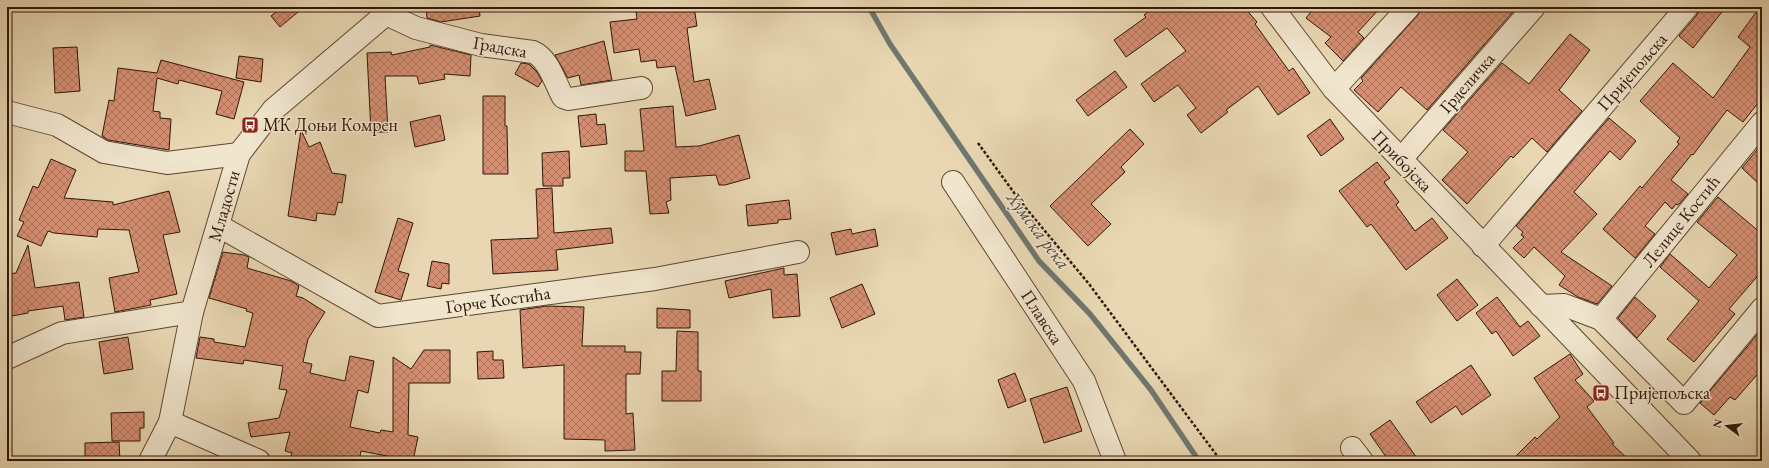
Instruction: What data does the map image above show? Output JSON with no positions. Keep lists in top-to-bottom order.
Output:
{
  "streets": {
    "street": [
      "Градска",
      "Пријепољска",
      "Грделичка",
      "Прибојска",
      "Младости",
      "Лелице Костић",
      "Горче Костића",
      "Плавска"
    ]
  },
  "crossings": [
    ["Градска", "Младости"],
    ["Пријепољска", "Прибојска"],
    ["Грделичка", "Прибојска"],
    ["Младости", "Горче Костића"]
  ],
  "water": ["Хумска река"],
  "places": {
    "bus stop": ["МК Доњи Комрен", "Пријепољска"]
  },
  "north": "left"
}
